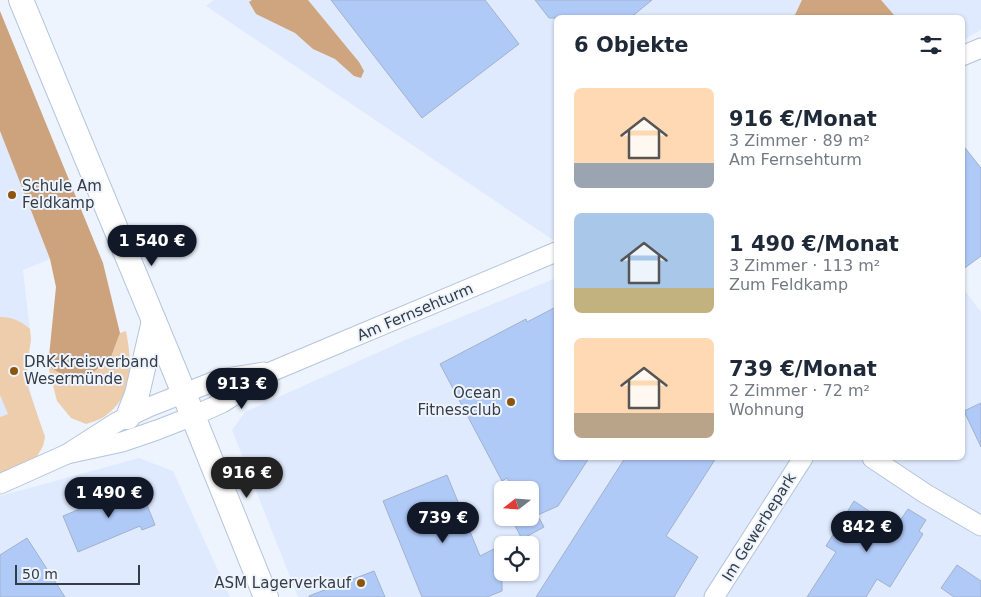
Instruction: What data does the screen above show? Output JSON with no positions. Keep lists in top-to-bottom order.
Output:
{
  "streets": {
    "street": ["Am Fernsehturm", "Im Gewerbepark"]
  },
  "places": [
    "Schule Am Feldkamp",
    "DRK-Kreisverband Wesermünde",
    "Ocean Fitnessclub",
    "ASM Lagerverkauf"
  ],
  "scale_bar": "50 m",
  "north": "left",
  "page": {
    "heading": "6 Objekte",
    "list": [
      {
        "name": "916 €/Monat",
        "note": "3 Zimmer · 89 m² · Am Fernsehturm"
      },
      {
        "name": "1 490 €/Monat",
        "note": "3 Zimmer · 113 m² · Zum Feldkamp"
      },
      {
        "name": "739 €/Monat",
        "note": "2 Zimmer · 72 m² · Wohnung"
      }
    ],
    "price": [
      "1 540 €",
      "913 €",
      "916 €",
      "1 490 €",
      "739 €",
      "842 €"
    ],
    "scale": "50 m"
  }
}
